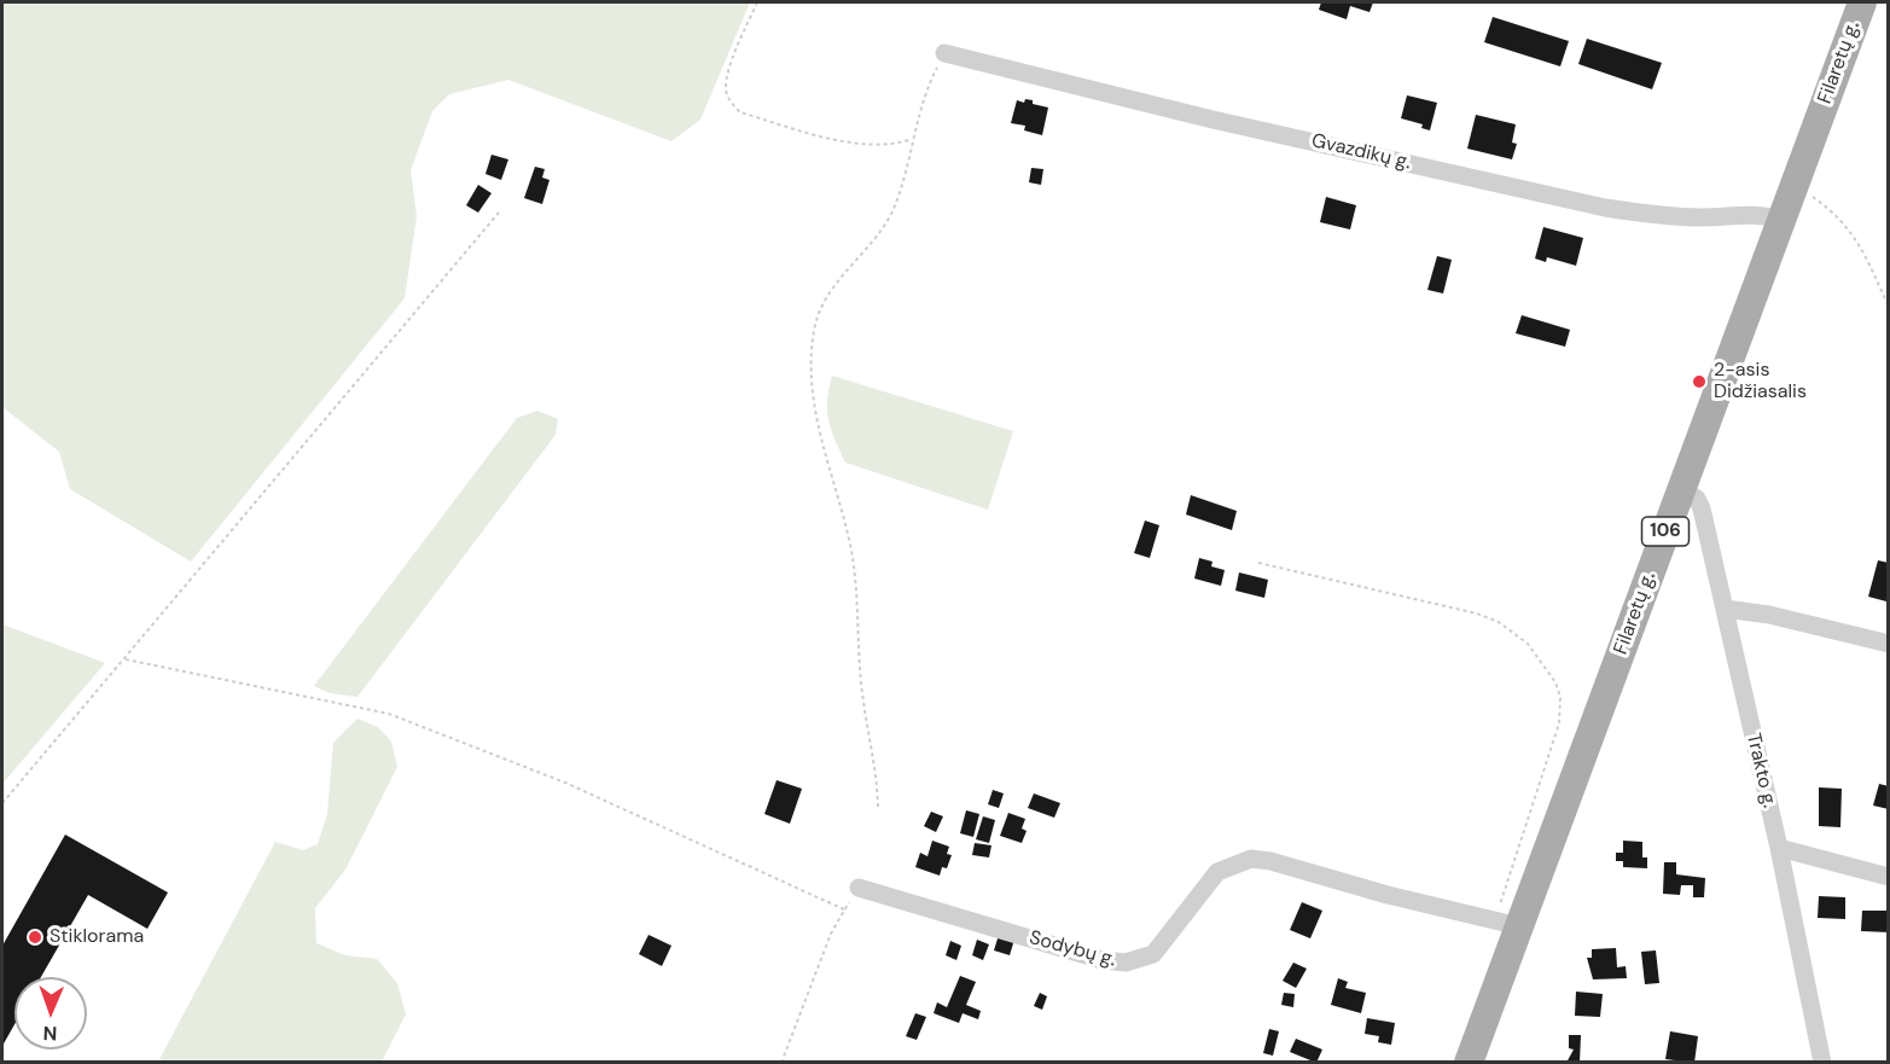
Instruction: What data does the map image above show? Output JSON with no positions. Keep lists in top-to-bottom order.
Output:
{
  "streets": {
    "main road": ["Filaretų g.", "106"],
    "street": ["Gvazdikų g.", "Trakto g.", "Sodybų g."]
  },
  "crossings": [
    ["Filaretų g.", "Gvazdikų g."],
    ["Filaretų g.", "Trakto g."],
    ["Filaretų g.", "Sodybų g."]
  ],
  "places": ["2-asis Didžiasalis", "Stiklorama"],
  "north": "bottom"
}
